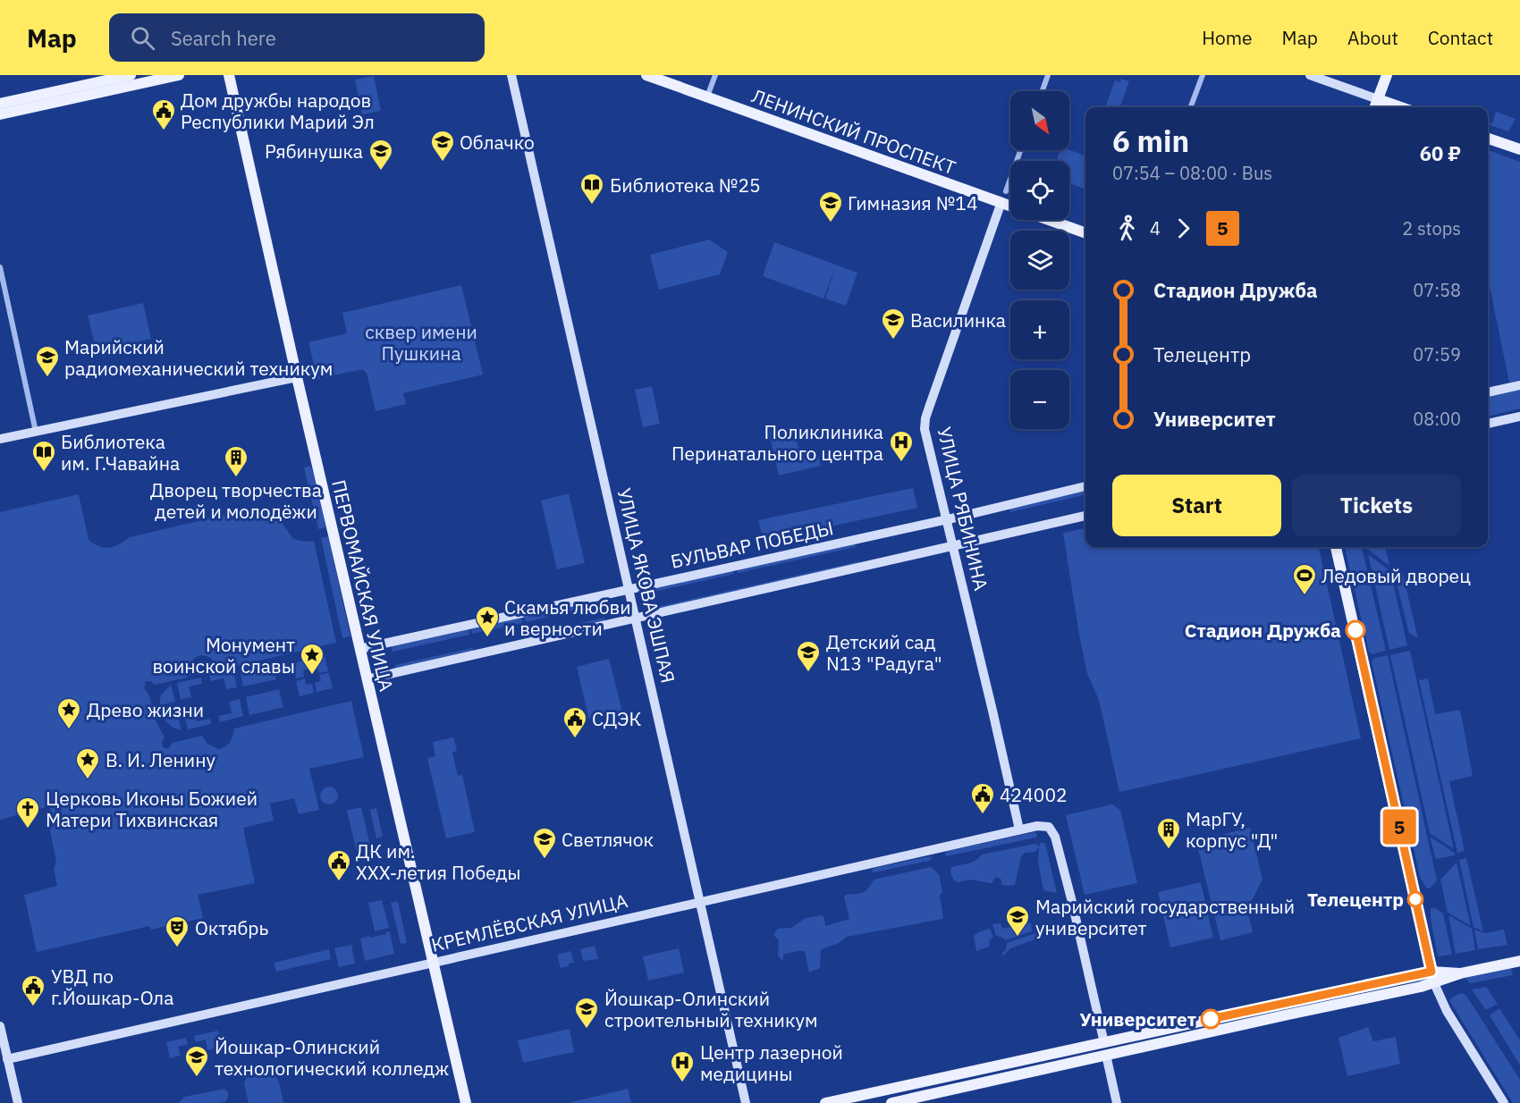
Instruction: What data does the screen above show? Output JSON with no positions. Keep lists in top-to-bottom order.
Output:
{
  "streets": {
    "main road": ["ЛЕНИНСКИЙ ПРОСПЕКТ", "ПЕРВОМАЙСКАЯ УЛИЦА"],
    "street": [
      "УЛИЦА РЯБИНИНА",
      "БУЛЬВАР ПОБЕДЫ",
      "УЛИЦА ЯКОВА ЭШПАЯ",
      "КРЕМЛЁВСКАЯ УЛИЦА"
    ]
  },
  "crossings": [
    ["ЛЕНИНСКИЙ ПРОСПЕКТ", "УЛИЦА РЯБИНИНА"],
    ["УЛИЦА РЯБИНИНА", "БУЛЬВАР ПОБЕДЫ"],
    ["УЛИЦА РЯБИНИНА", "КРЕМЛЁВСКАЯ УЛИЦА"],
    ["БУЛЬВАР ПОБЕДЫ", "ПЕРВОМАЙСКАЯ УЛИЦА"],
    ["БУЛЬВАР ПОБЕДЫ", "УЛИЦА ЯКОВА ЭШПАЯ"],
    ["ПЕРВОМАЙСКАЯ УЛИЦА", "КРЕМЛЁВСКАЯ УЛИЦА"],
    ["УЛИЦА ЯКОВА ЭШПАЯ", "КРЕМЛЁВСКАЯ УЛИЦА"]
  ],
  "parks": ["сквер имени Пушкина"],
  "places": {
    "public building": [
      "Дом дружбы народов Республики Марий Эл",
      "СДЭК",
      "424002",
      "ДК им. ХХХ-летия Победы",
      "УВД по г.Йошкар-Ола"
    ],
    "school or university": [
      "Облачко",
      "Рябинушка",
      "Гимназия №14",
      "Василинка",
      "Марийский радиомеханический техникум",
      "Детский сад N13 \"Радуга\"",
      "Светлячок",
      "Марийский государственный университет",
      "Йошкар-Олинский строительный техникум",
      "Йошкар-Олинский технологический колледж"
    ],
    "library": ["Библиотека №25", "Библиотека им. Г.Чавайна"],
    "hospital": ["Поликлиника Перинатального центра", "Центр лазерной медицины"],
    "building": ["Дворец творчества детей и молодёжи", "МарГУ, корпус \"Д\""],
    "sports": ["Ледовый дворец"],
    "other": ["Стадион Дружба", "Телецентр", "Университет"],
    "place": [
      "Скамья любви и верности",
      "Монумент воинской славы",
      "Древо жизни",
      "В. И. Ленину"
    ],
    "church": ["Церковь Иконы Божией Матери Тихвинская"],
    "theatre": ["Октябрь"]
  },
  "lines": ["bus line 5"],
  "north": "bottom right",
  "page": {
    "header": "Map",
    "search": "Search here",
    "nav": [
      "Home",
      "Map",
      "About",
      "Contact"
    ],
    "on_map": "5",
    "map_buttons": ["+", "−"],
    "heading": ["6 min", "07:54 – 08:00 · Bus", "60 ₽"],
    "legs": ["4", "5", "2 stops"],
    "list": [
      {
        "name": "Стадион Дружба",
        "value": "07:58"
      },
      {
        "name": "Телецентр",
        "value": "07:59"
      },
      {
        "name": "Университет",
        "value": "08:00"
      }
    ],
    "buttons": ["Start", "Tickets"]
  }
}
